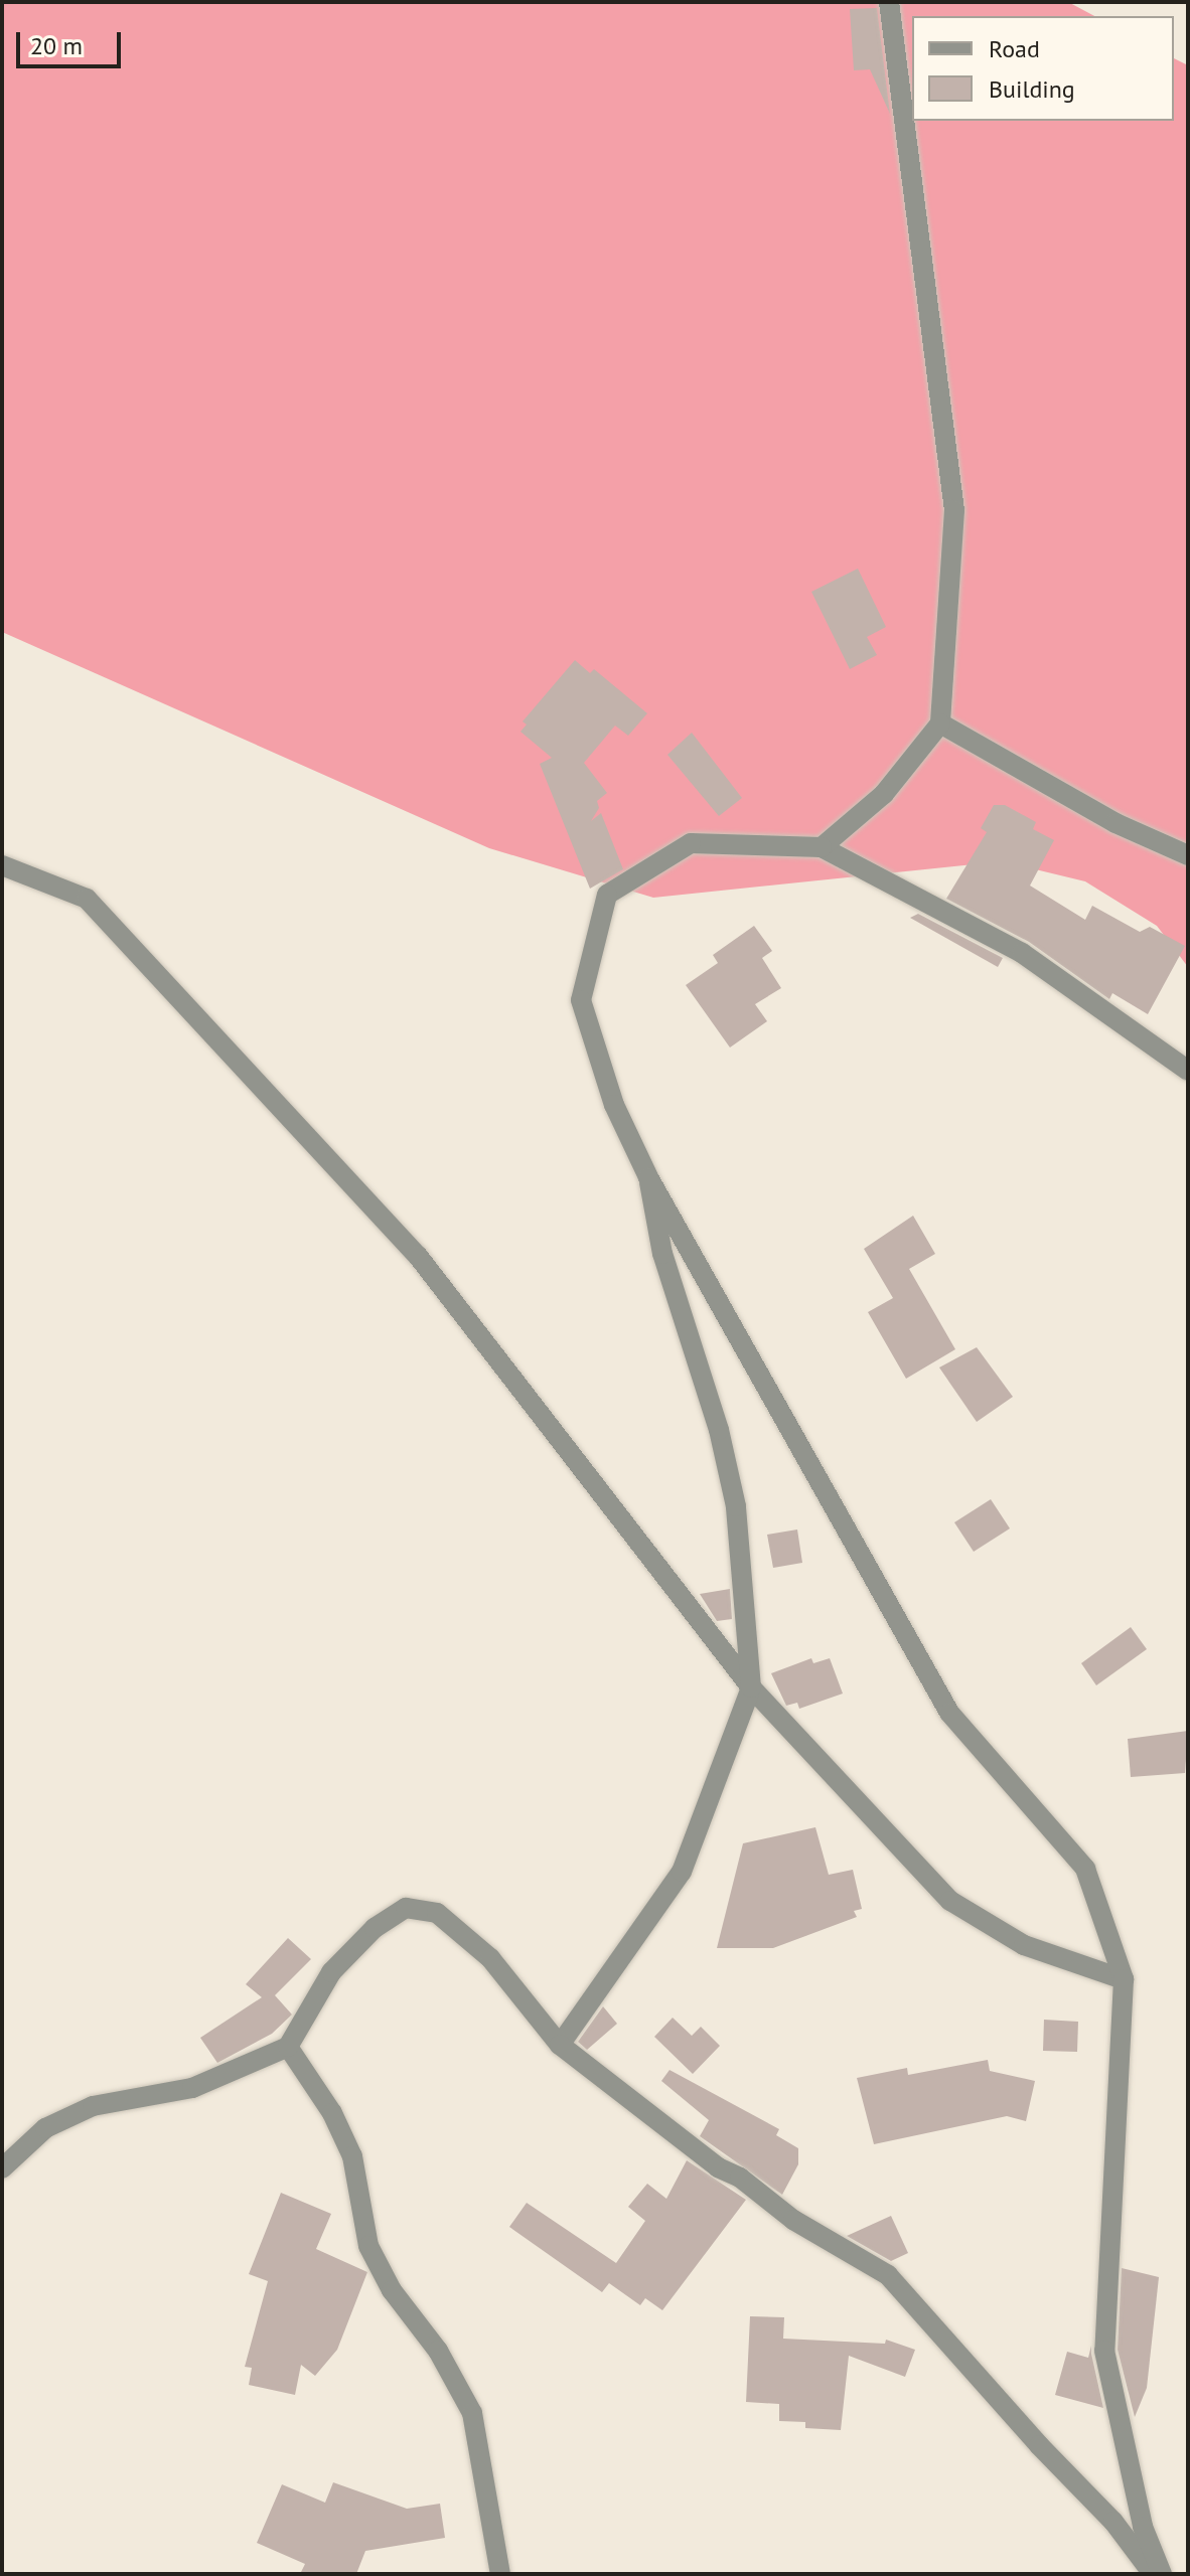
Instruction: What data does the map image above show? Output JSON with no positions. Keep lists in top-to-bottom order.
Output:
{
  "legend": ["Road", "Building"],
  "scale_bar": "20 m"
}
